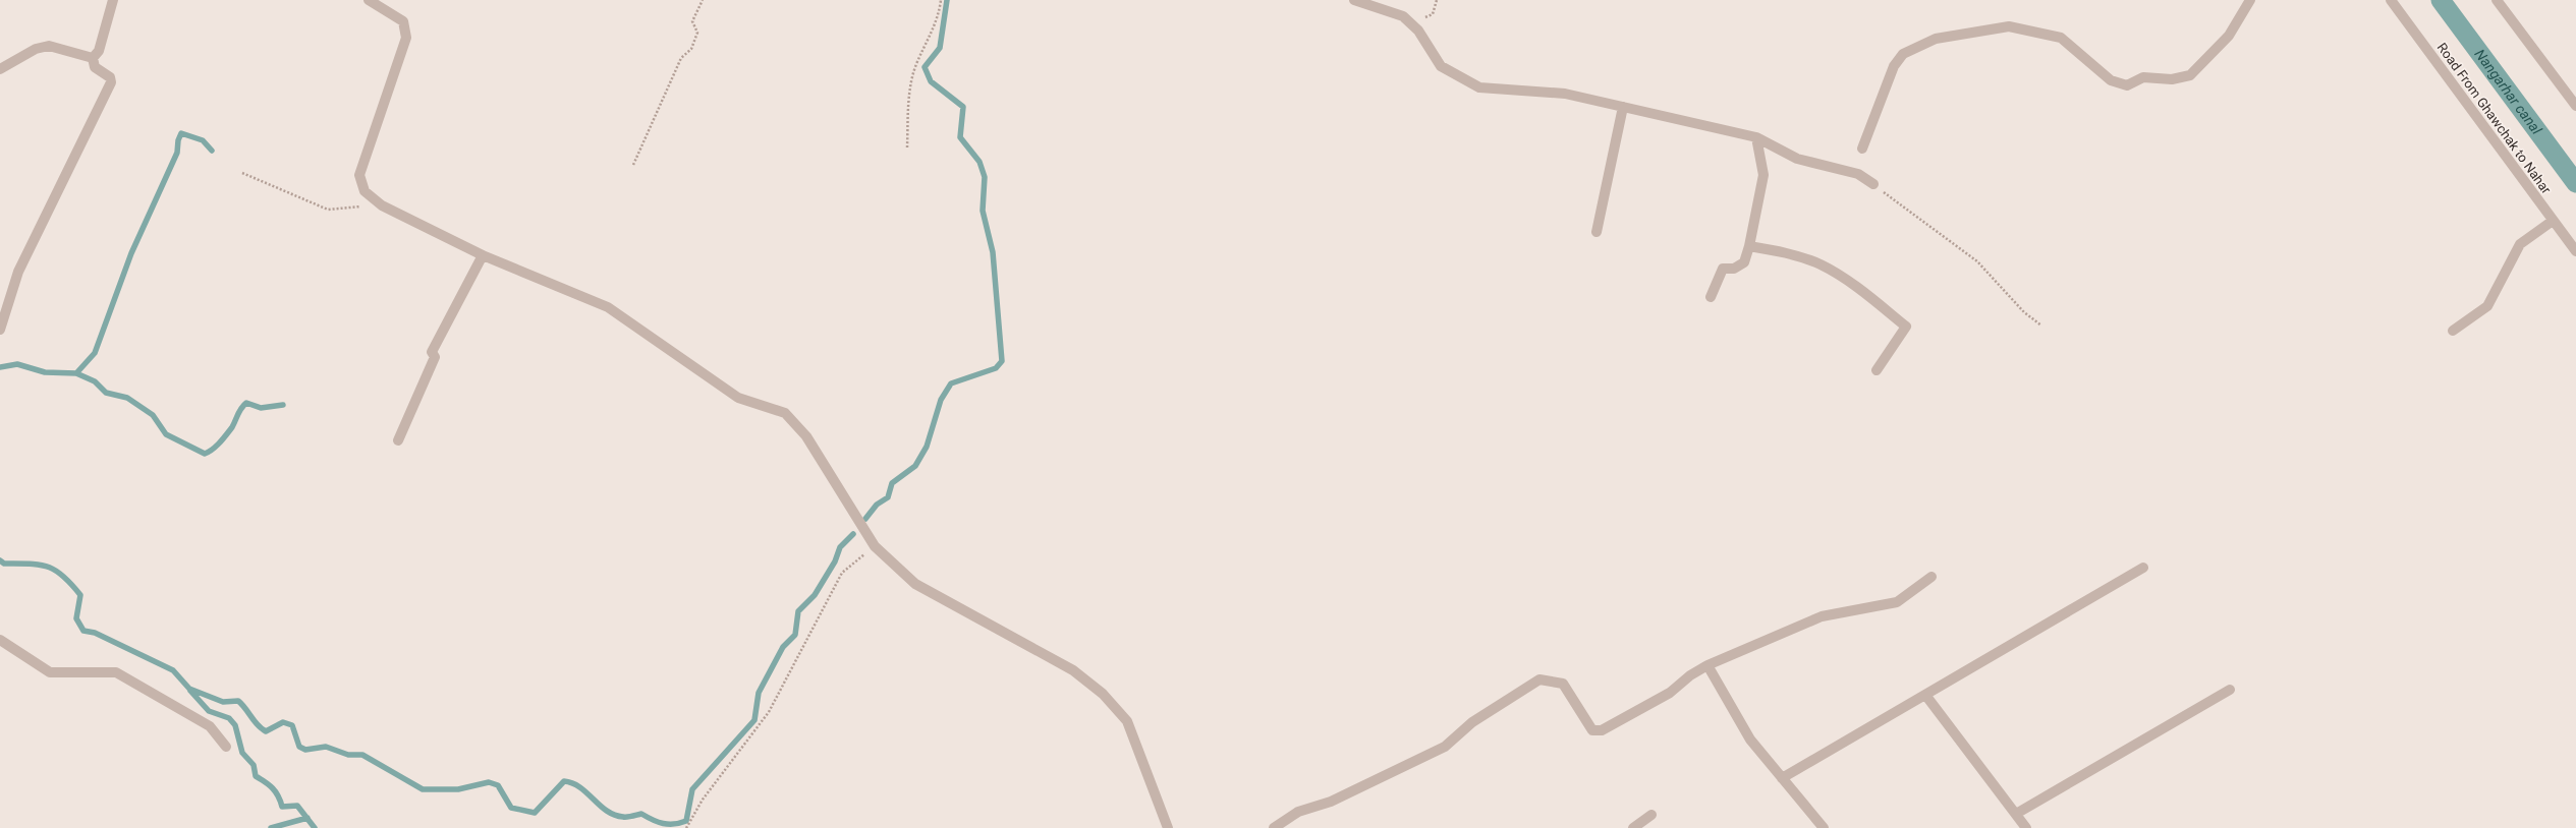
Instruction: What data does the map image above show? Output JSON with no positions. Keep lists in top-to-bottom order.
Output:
{
  "streets": {
    "street": ["Road From Ghawchak to Nahar"]
  },
  "water": ["Nangarhar canal"]
}
